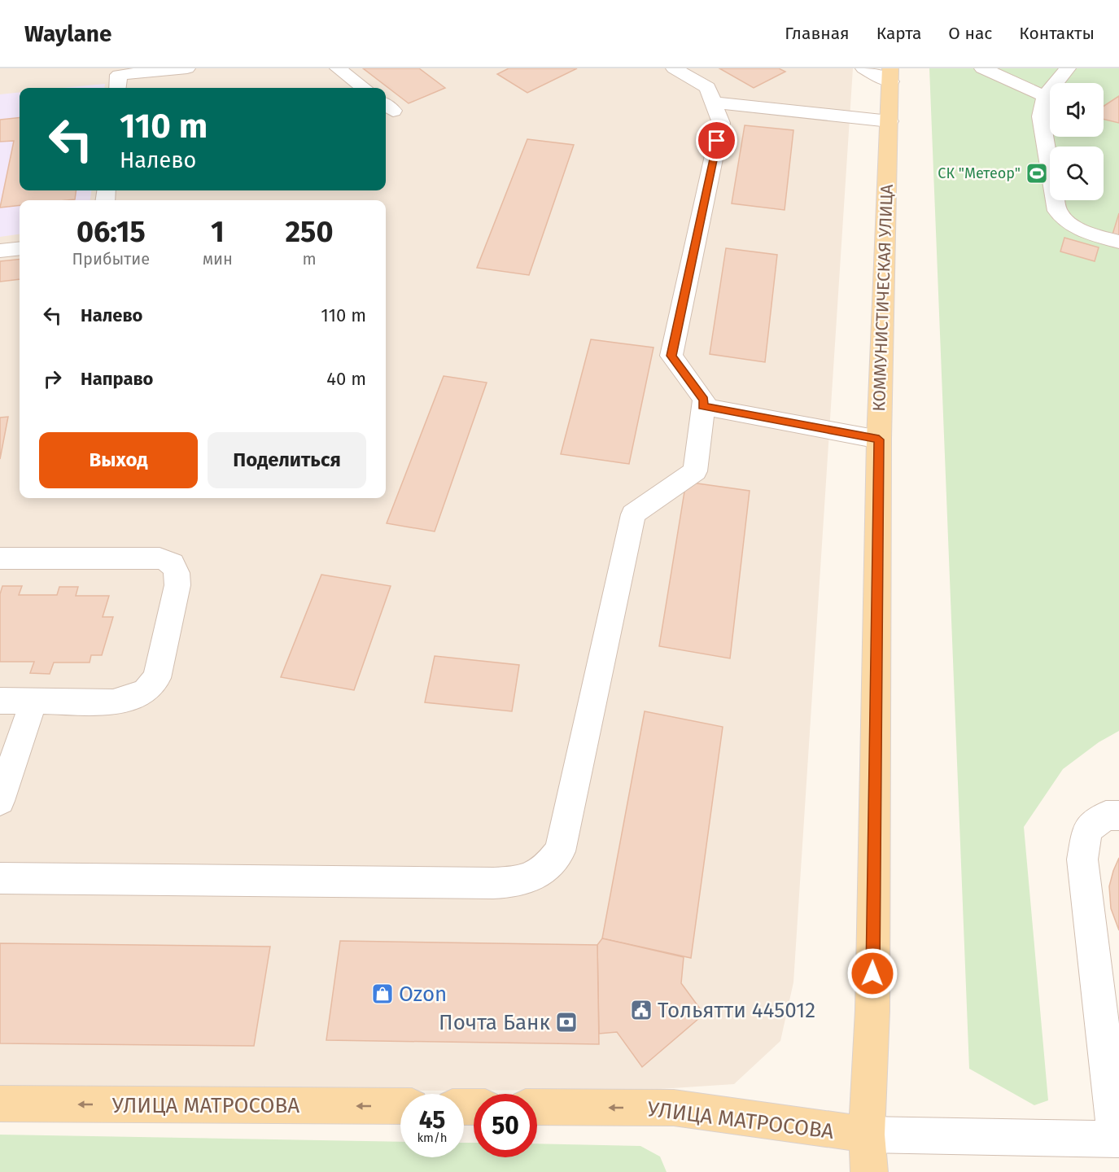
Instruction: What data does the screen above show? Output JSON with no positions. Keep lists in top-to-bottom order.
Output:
{
  "streets": {
    "main road": ["КОММУНИСТИЧЕСКАЯ УЛИЦА", "УЛИЦА МАТРОСОВА"]
  },
  "crossings": [
    ["КОММУНИСТИЧЕСКАЯ УЛИЦА", "УЛИЦА МАТРОСОВА"]
  ],
  "one_way": ["УЛИЦА МАТРОСОВА"],
  "places": {
    "sports": ["СК \"Метеор\""],
    "shop": ["Ozon"],
    "public building": ["Тольятти 445012"],
    "bank": ["Почта Банк"]
  },
  "page": {
    "header": "Waylane",
    "nav": [
      "Главная",
      "Карта",
      "О нас",
      "Контакты"
    ],
    "turn": ["110 m", "Налево"],
    "eta": [
      "06:15",
      "Прибытие",
      "1",
      "мин",
      "250",
      "m"
    ],
    "list": [
      {
        "name": "Налево",
        "value": "110 m"
      },
      {
        "name": "Направо",
        "value": "40 m"
      }
    ],
    "buttons": ["Выход", "Поделиться"],
    "speed": "45 km/h",
    "limit": "50"
  }
}
